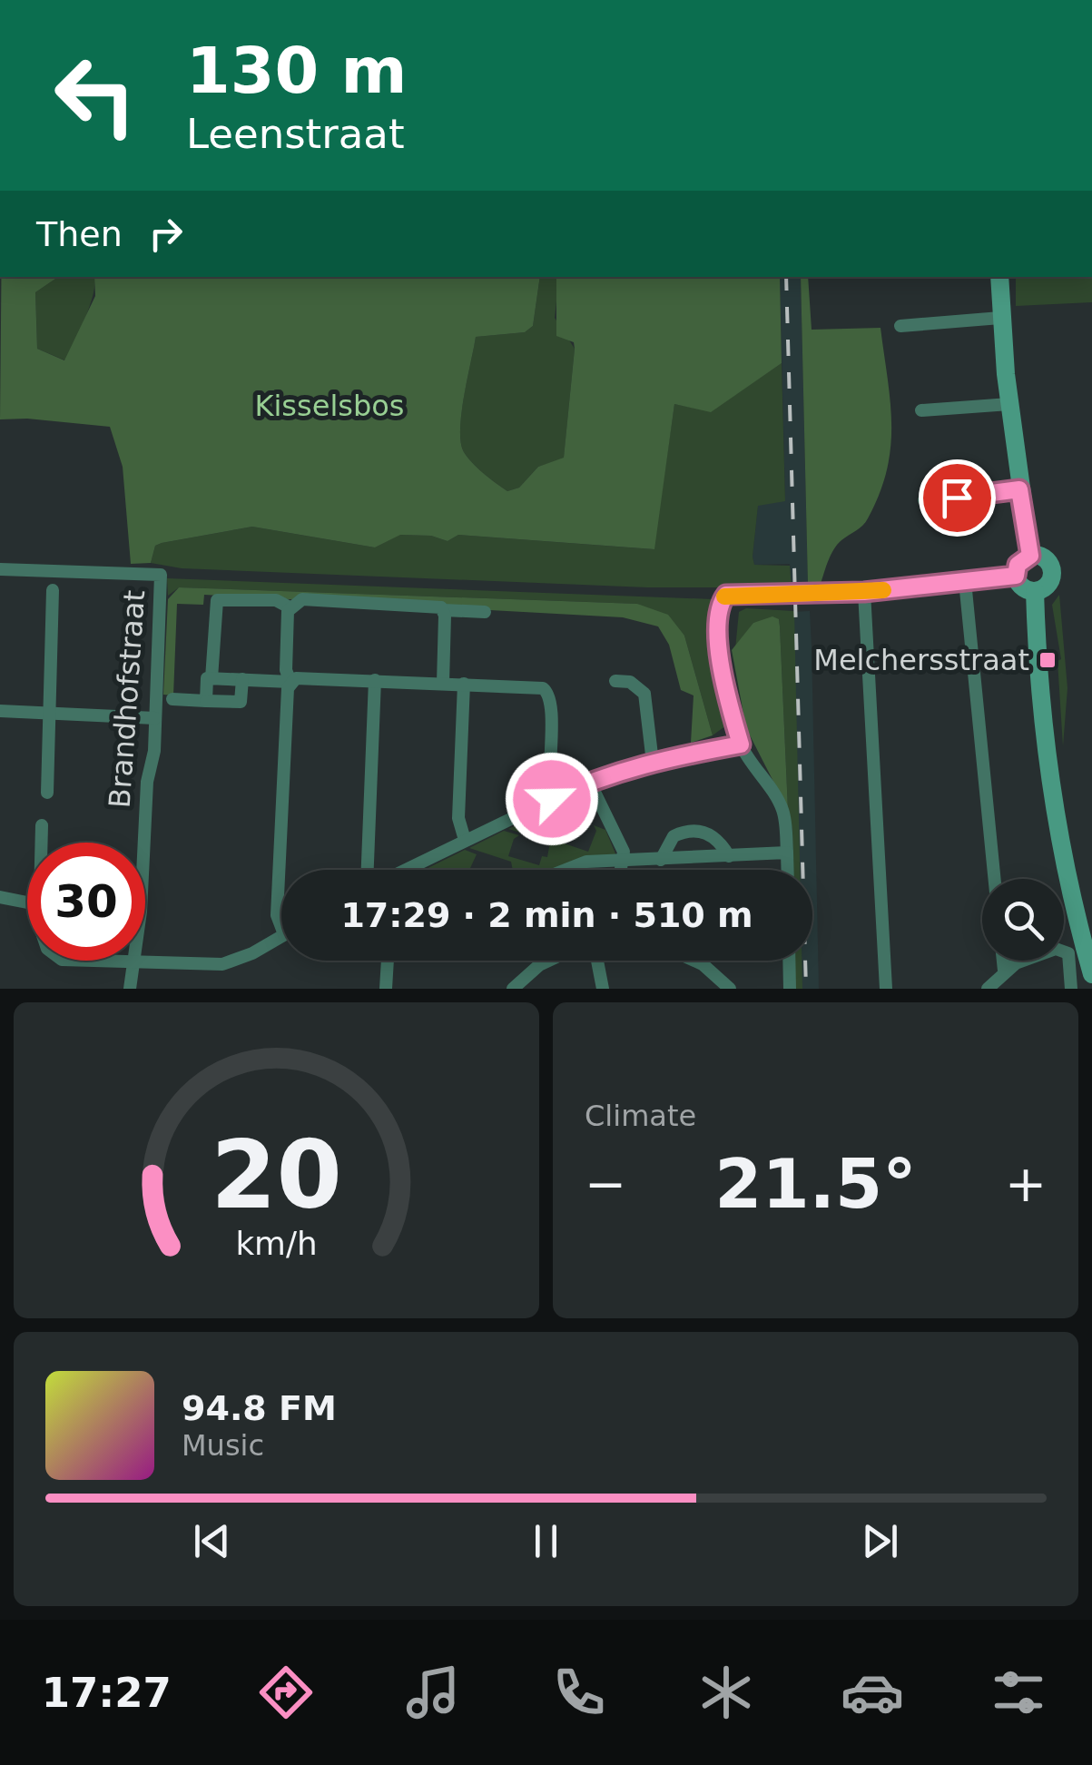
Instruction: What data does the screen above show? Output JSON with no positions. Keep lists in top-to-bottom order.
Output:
{
  "streets": {
    "street": ["Brandhofstraat"]
  },
  "parks": ["Kisselsbos"],
  "places": {
    "transit": ["Melchersstraat"]
  },
  "page": {
    "turn": ["130 m", "Leenstraat"],
    "then": "Then",
    "limit": "30",
    "trip": "17:29 · 2 min · 510 m",
    "tile": "Climate",
    "heat": ["−", "21.5°", "+"],
    "song": ["94.8 FM", "Music"],
    "tabs": "17:27",
    "gauge": ["20", "km/h"]
  }
}
